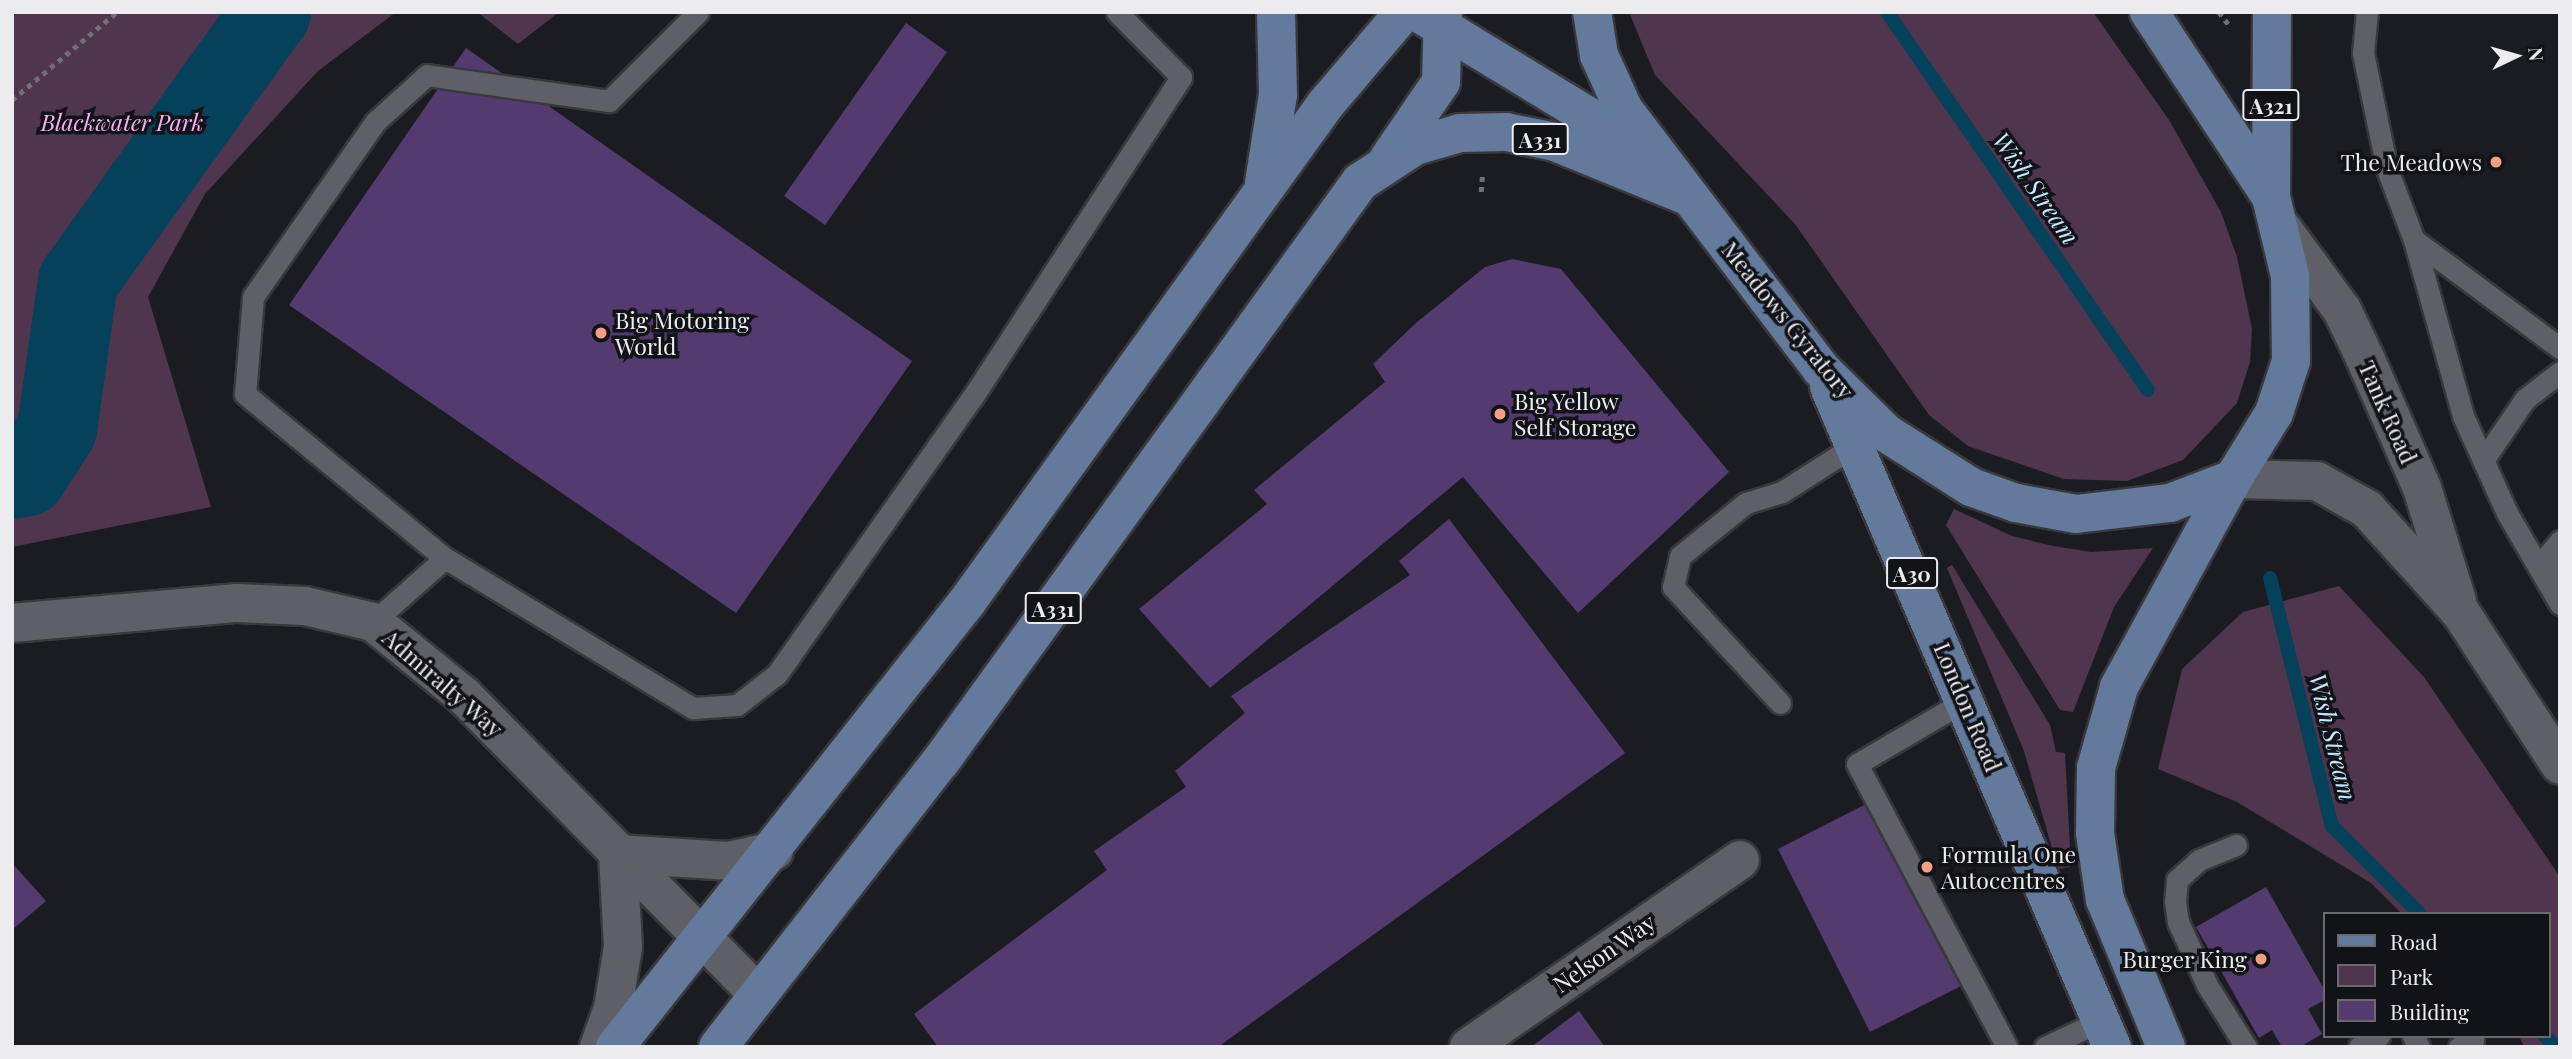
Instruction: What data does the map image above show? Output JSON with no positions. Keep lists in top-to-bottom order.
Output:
{
  "streets": {
    "main road": [
      "A321",
      "A331",
      "Meadows Gyratory",
      "A30",
      "London Road"
    ],
    "street": ["Tank Road", "Admiralty Way", "Nelson Way"]
  },
  "crossings": [
    ["A321", "Tank Road"],
    ["A331", "Meadows Gyratory"],
    ["A331", "Admiralty Way"],
    ["Meadows Gyratory", "Tank Road"],
    ["Meadows Gyratory", "London Road"]
  ],
  "water": ["Wish Stream"],
  "parks": ["Blackwater Park"],
  "places": [
    "The Meadows",
    "Big Motoring World",
    "Big Yellow Self Storage",
    "Formula One Autocentres",
    "Burger King"
  ],
  "legend": ["Road", "Park", "Building"],
  "north": "right"
}
